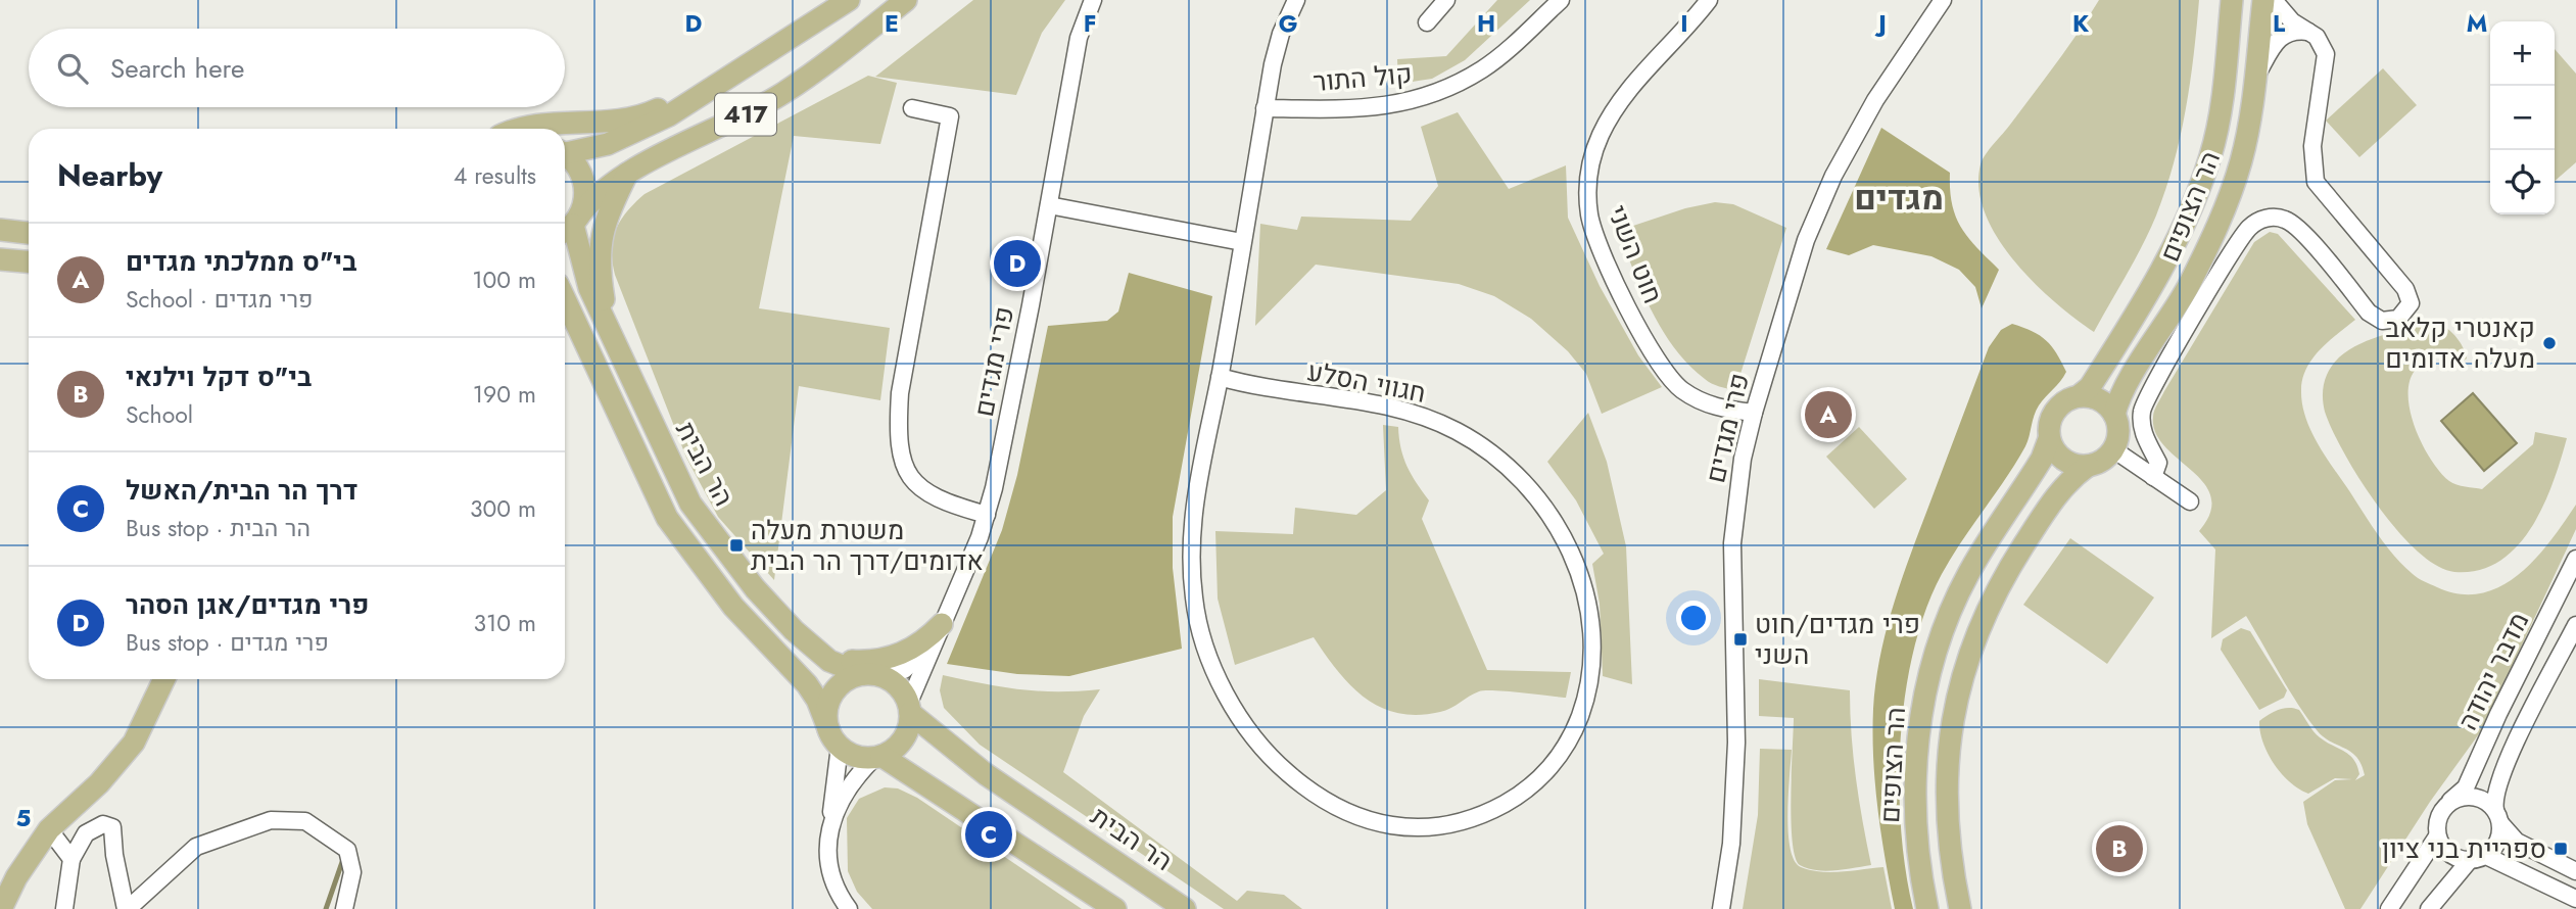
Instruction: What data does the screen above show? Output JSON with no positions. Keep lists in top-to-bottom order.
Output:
{
  "streets": {
    "main road": ["417", "הר הצופים", "הר הבית"],
    "street": [
      "קול התור",
      "חוט השני",
      "פרי מגדים",
      "חגווי הסלע",
      "מדבר יהודה"
    ]
  },
  "crossings": [
    ["417", "הר הבית"],
    ["חוט השני", "פרי מגדים"],
    ["פרי מגדים", "הר הבית"]
  ],
  "districts": ["מגדים"],
  "places": {
    "other": ["קאנטרי קלאב מעלה אדומים"],
    "transit": ["משטרת מעלה אדומים/דרך הר הבית", "פרי מגדים/חוט השני", "ספריית בני ציון"]
  },
  "page": {
    "map_buttons": ["+", "−"],
    "search": "Search here",
    "heading": ["Nearby", "4 results"],
    "list": [
      {
        "mark": "A",
        "name": "בי\"ס ממלכתי מגדים",
        "note": "School · פרי מגדים",
        "value": "100 m"
      },
      {
        "mark": "B",
        "name": "בי\"ס דקל וילנאי",
        "note": "School",
        "value": "190 m"
      },
      {
        "mark": "C",
        "name": "דרך הר הבית/האשל",
        "note": "Bus stop · הר הבית",
        "value": "300 m"
      },
      {
        "mark": "D",
        "name": "פרי מגדים/אגן הסהר",
        "note": "Bus stop · פרי מגדים",
        "value": "310 m"
      }
    ],
    "pins": [
      "D",
      "A",
      "C",
      "B"
    ]
  },
  "grid": {
    "columns": [
      "D",
      "E",
      "F",
      "G",
      "H",
      "I",
      "J",
      "K",
      "L",
      "M"
    ],
    "rows": ["5"]
  }
}
